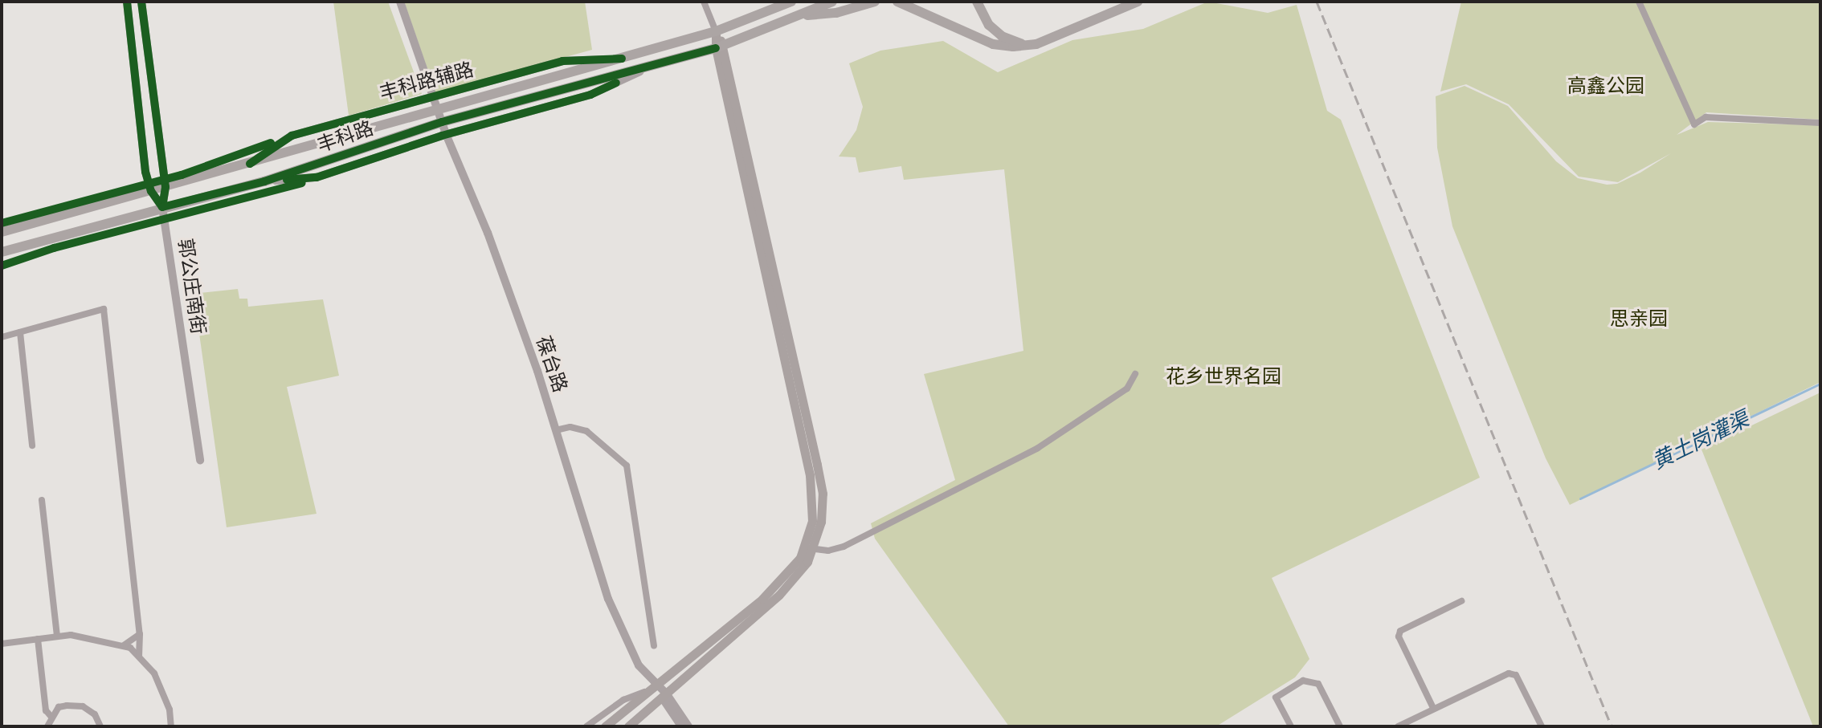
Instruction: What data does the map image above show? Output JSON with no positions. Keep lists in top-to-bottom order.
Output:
{
  "streets": {
    "main road": ["丰科路"],
    "street": ["丰科路辅路", "郭公庄南街", "葆台路"]
  },
  "crossings": [
    ["丰科路辅路", "丰科路"],
    ["丰科路辅路", "葆台路"],
    ["丰科路", "郭公庄南街"],
    ["丰科路", "葆台路"]
  ],
  "water": ["黄土岗灌渠"],
  "parks": ["高鑫公园", "思亲园", "花乡世界名园"]
}
